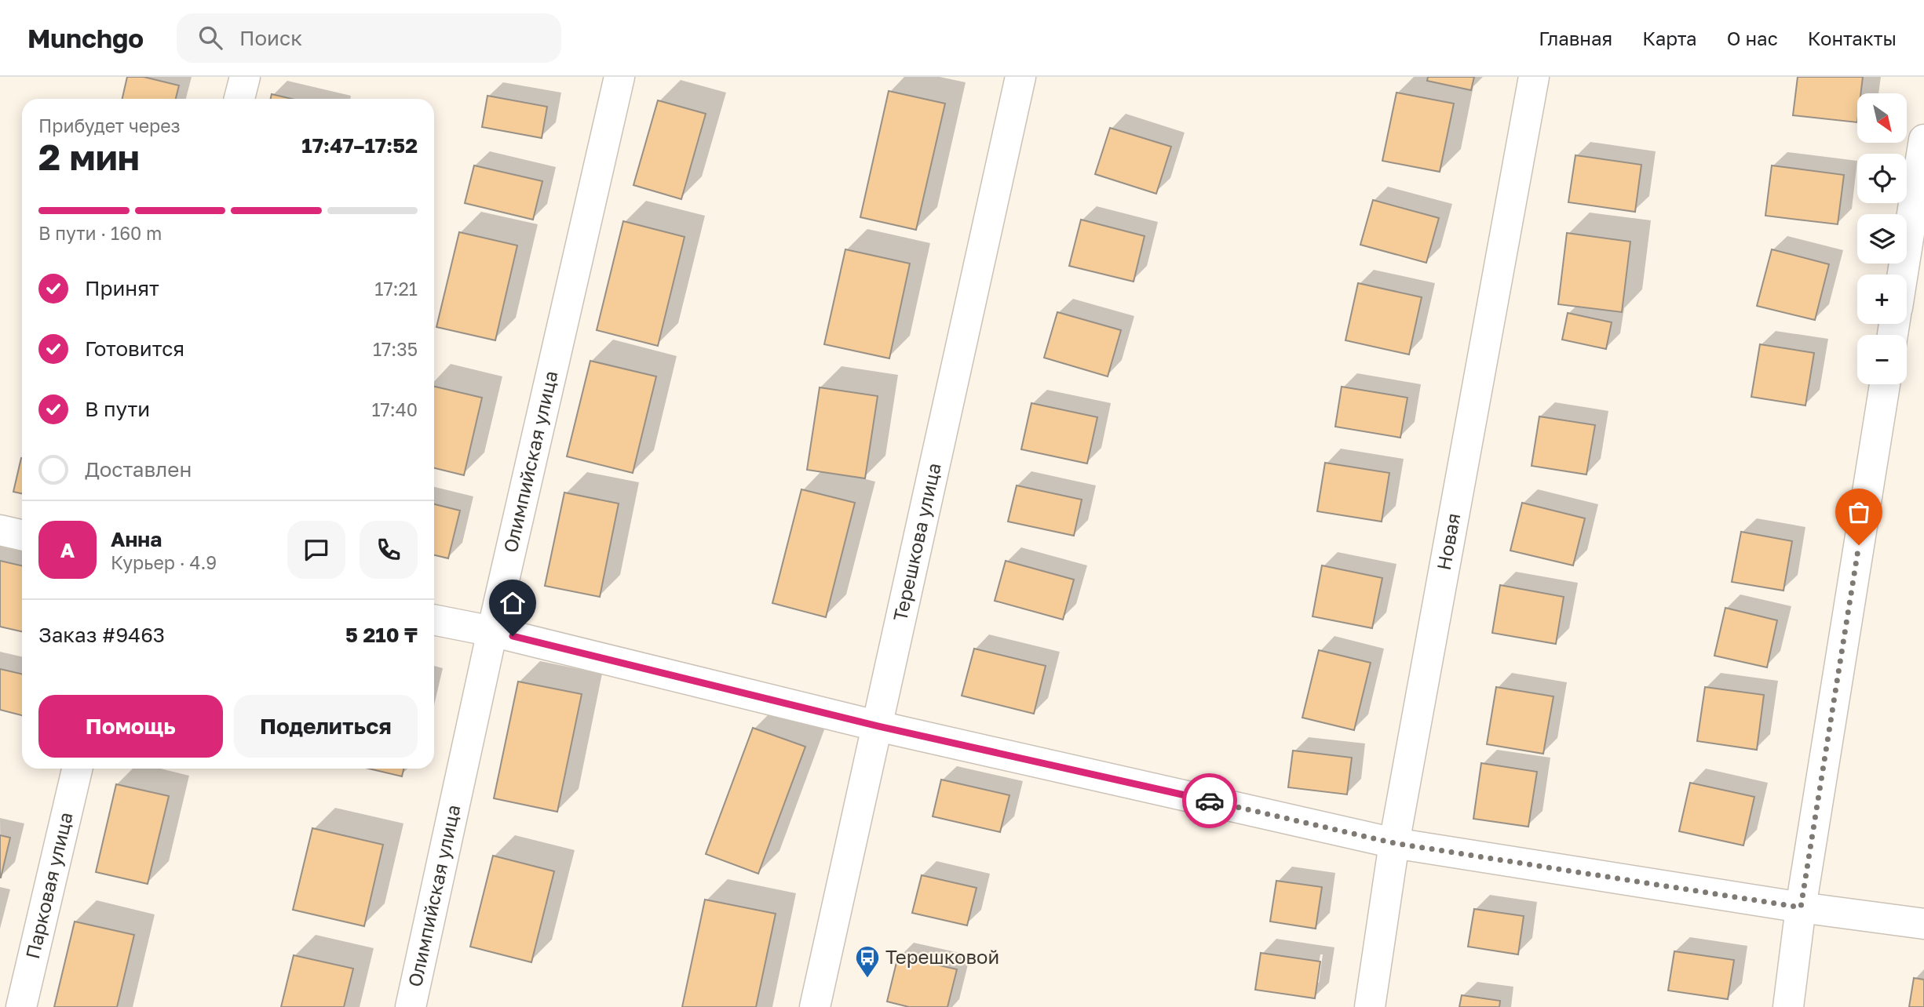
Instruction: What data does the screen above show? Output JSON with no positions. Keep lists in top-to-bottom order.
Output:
{
  "streets": {
    "street": [
      "Олимпийская улица",
      "Новая",
      "Терешкова улица",
      "Парковая улица"
    ]
  },
  "places": {
    "bus stop": ["Терешковой"]
  },
  "north": "bottom right",
  "page": {
    "header": "Munchgo",
    "search": "Поиск",
    "nav": [
      "Главная",
      "Карта",
      "О нас",
      "Контакты"
    ],
    "map_buttons": ["+", "−"],
    "heading": ["2 мин", "Прибудет через", "17:47–17:52"],
    "panel": [
      "Анна",
      "Курьер · 4.9",
      "Заказ #9463",
      "5 210 ₸"
    ],
    "bar": "В пути · 160 m",
    "list": [
      ["Принят", "17:21"],
      ["Готовится", "17:35"],
      ["В пути", "17:40"],
      "Доставлен"
    ],
    "round": "А",
    "buttons": ["Помощь", "Поделиться"]
  }
}
